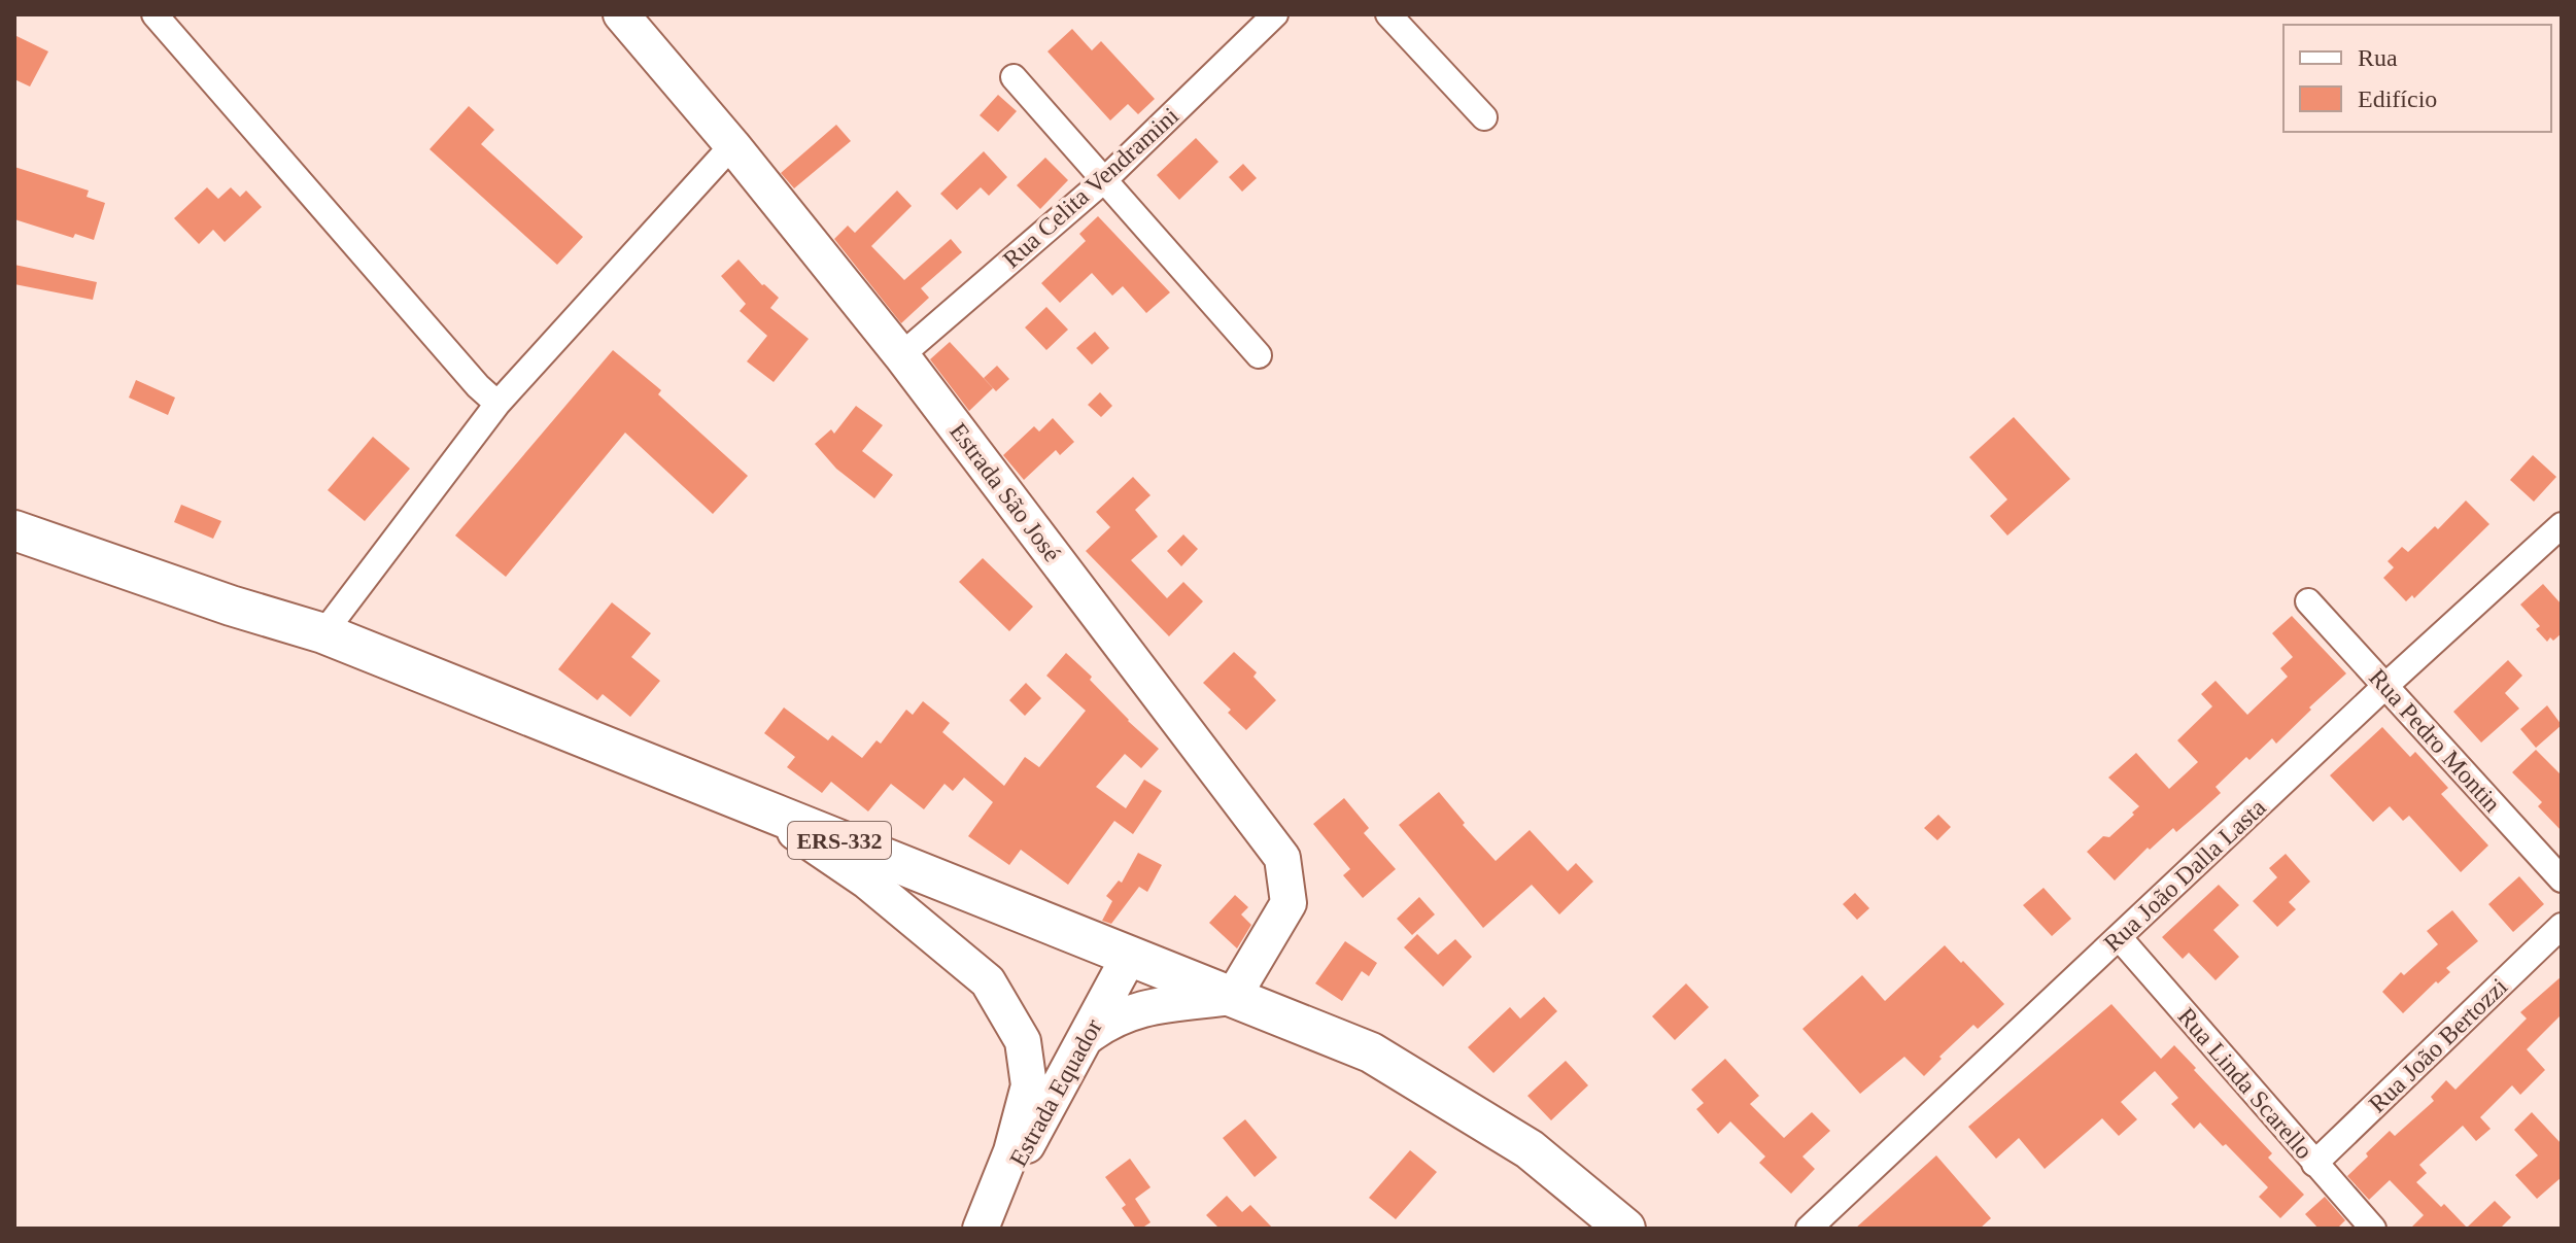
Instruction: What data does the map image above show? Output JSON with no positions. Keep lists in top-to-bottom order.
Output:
{
  "streets": {
    "main road": ["ERS-332"],
    "street": [
      "Rua Celita Vendramini",
      "Estrada São José",
      "Rua Pedro Montin",
      "Rua João Dalla Lasta",
      "Rua João Bertozzi",
      "Rua Linda Scarello",
      "Estrada Equador"
    ]
  },
  "crossings": [
    ["Rua Celita Vendramini", "Estrada São José"],
    ["Estrada São José", "ERS-332"],
    ["Rua Pedro Montin", "Rua João Dalla Lasta"],
    ["ERS-332", "Estrada Equador"],
    ["Rua João Dalla Lasta", "Rua Linda Scarello"],
    ["Rua João Bertozzi", "Rua Linda Scarello"]
  ],
  "legend": ["Rua", "Edifício"]
}
